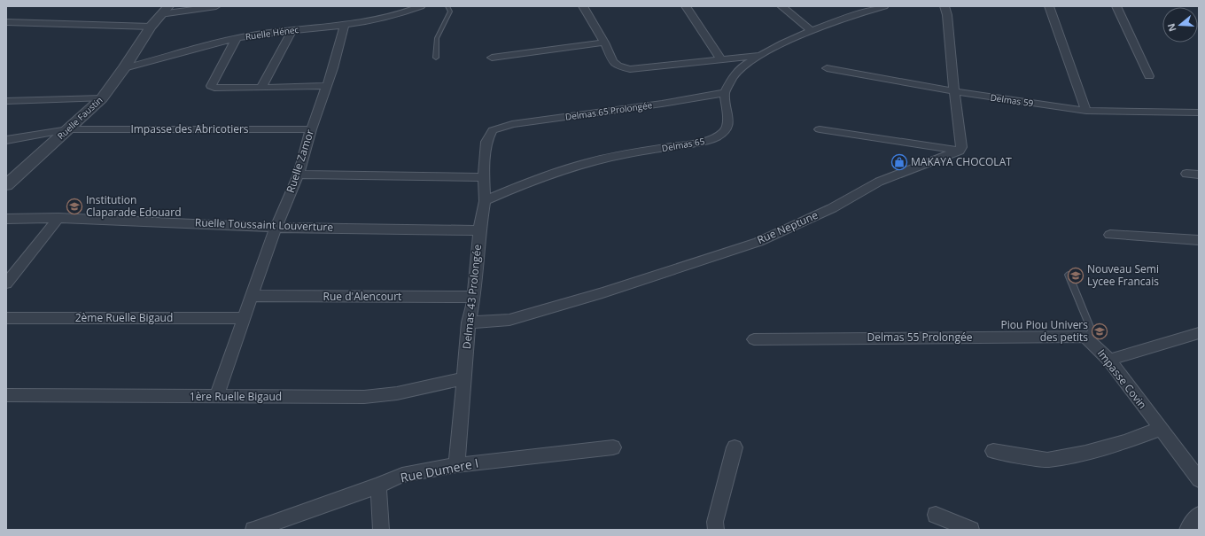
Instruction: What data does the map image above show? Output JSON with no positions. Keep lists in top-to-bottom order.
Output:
{
  "streets": {
    "street": [
      "Ruelle Hénec",
      "Delmas 59",
      "Delmas 65 Prolongée",
      "Ruelle Faustin",
      "Impasse des Abricotiers",
      "Delmas 65",
      "Ruelle Zamor",
      "Ruelle Toussaint Louverture",
      "Rue Neptune",
      "Rue d'Alencourt",
      "Delmas 43 Prolongée",
      "2ème Ruelle Bigaud",
      "Delmas 55 Prolongée",
      "Impasse Covin",
      "1ère Ruelle Bigaud",
      "Rue Dumere I"
    ]
  },
  "crossings": [
    ["Ruelle Hénec", "Ruelle Faustin"],
    ["Ruelle Hénec", "Ruelle Zamor"],
    ["Delmas 65 Prolongée", "Delmas 65"],
    ["Delmas 65 Prolongée", "Delmas 43 Prolongée"],
    ["Ruelle Faustin", "Impasse des Abricotiers"],
    ["Impasse des Abricotiers", "Ruelle Zamor"],
    ["Delmas 65", "Delmas 43 Prolongée"],
    ["Ruelle Zamor", "Ruelle Toussaint Louverture"],
    ["Ruelle Zamor", "Rue d'Alencourt"],
    ["Ruelle Zamor", "2ème Ruelle Bigaud"],
    ["Ruelle Zamor", "1ère Ruelle Bigaud"],
    ["Ruelle Toussaint Louverture", "Delmas 43 Prolongée"],
    ["Rue Neptune", "Delmas 43 Prolongée"],
    ["Rue d'Alencourt", "Delmas 43 Prolongée"],
    ["Delmas 43 Prolongée", "1ère Ruelle Bigaud"],
    ["Delmas 43 Prolongée", "Rue Dumere I"],
    ["Delmas 55 Prolongée", "Impasse Covin"]
  ],
  "places": {
    "shop": ["MAKAYA CHOCOLAT"],
    "school or university": ["Institution Claparade Edouard", "Nouveau Semi Lycee Francais", "Piou Piou Univers des petits"]
  },
  "north": "left"
}
